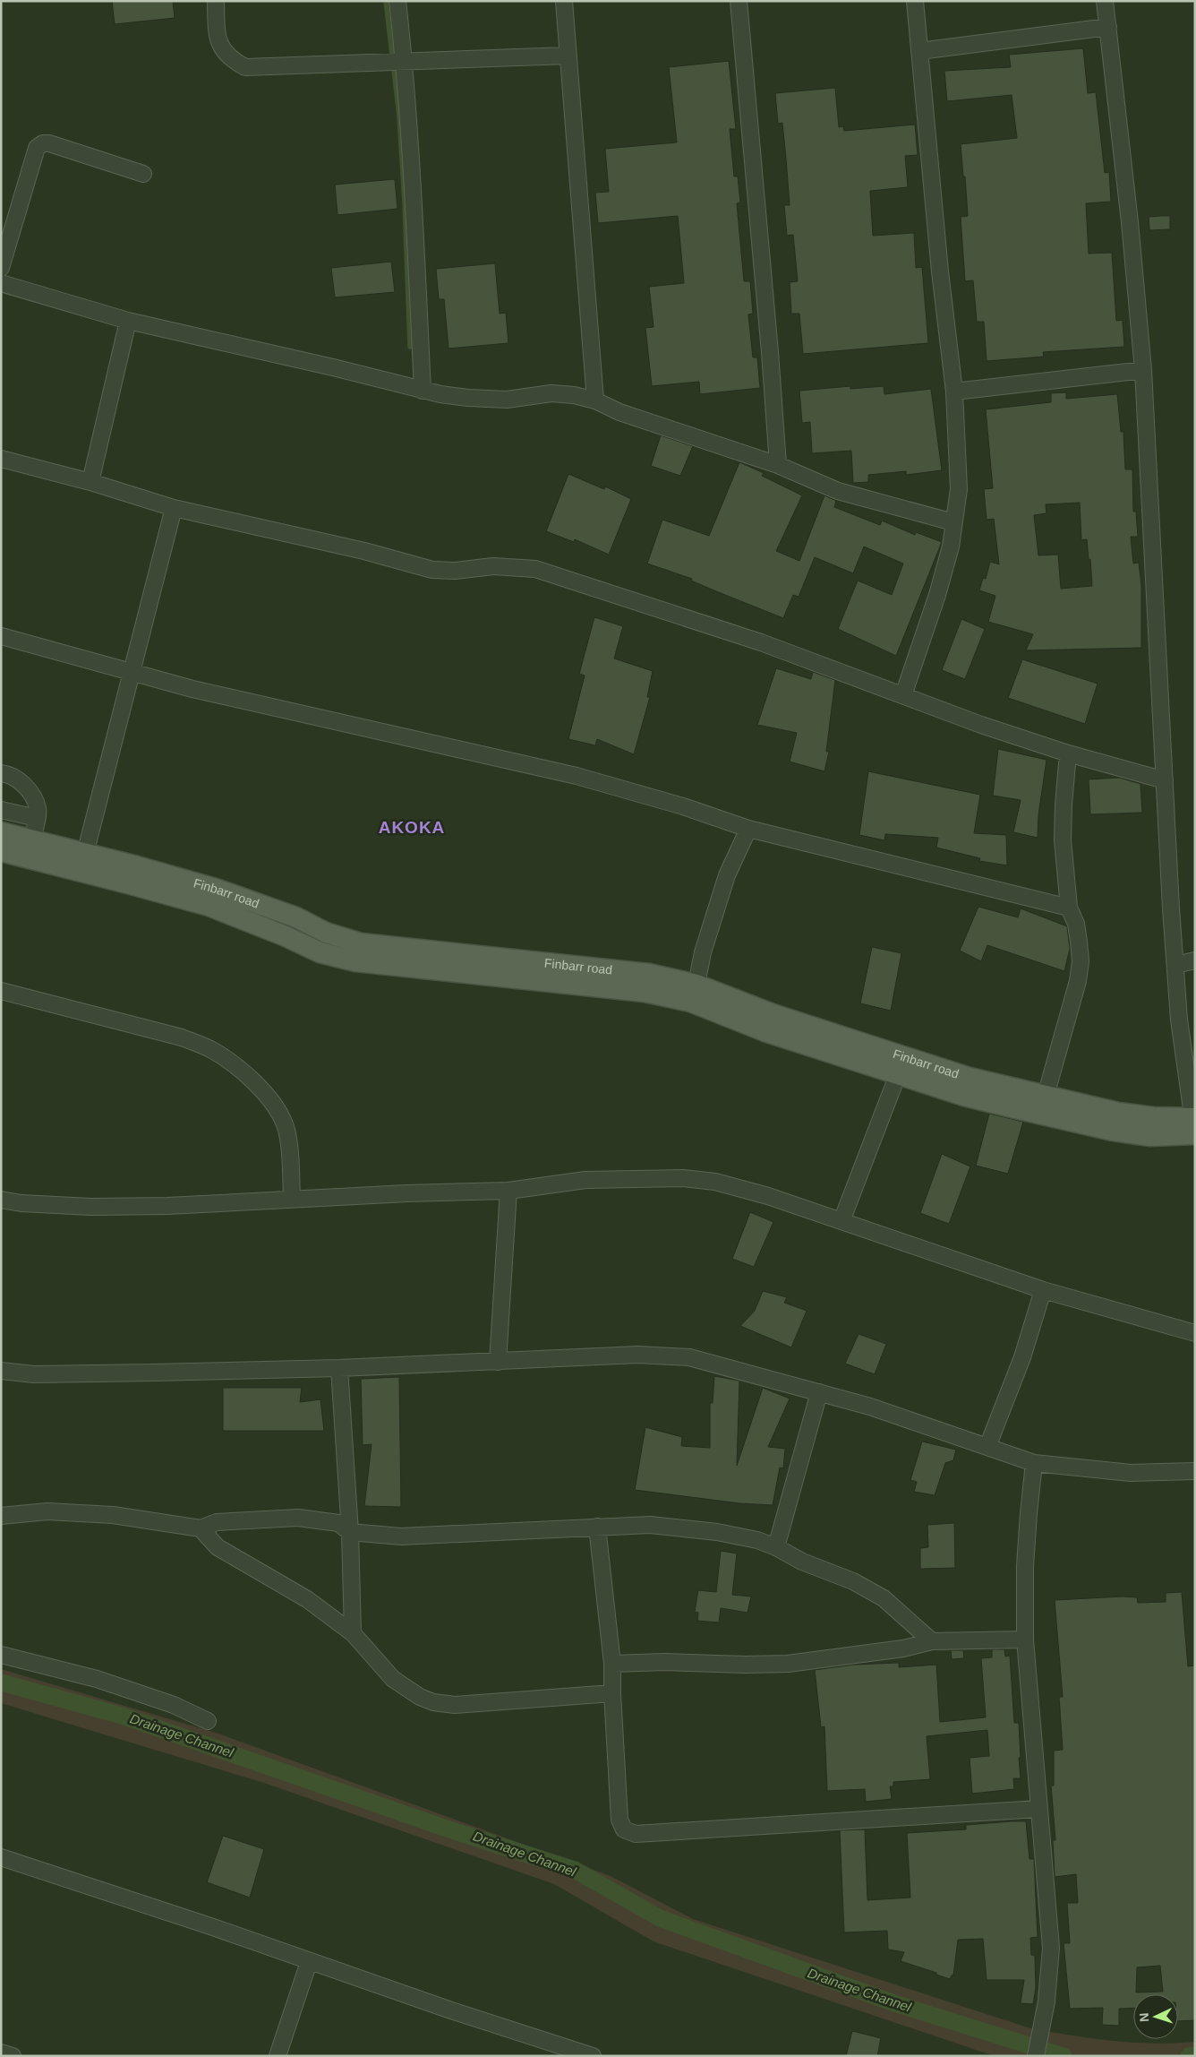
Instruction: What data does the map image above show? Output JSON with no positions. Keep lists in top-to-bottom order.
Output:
{
  "streets": {
    "main road": ["Finbarr road"]
  },
  "districts": ["AKOKA"],
  "water": ["Drainage Channel"],
  "north": "left"
}
